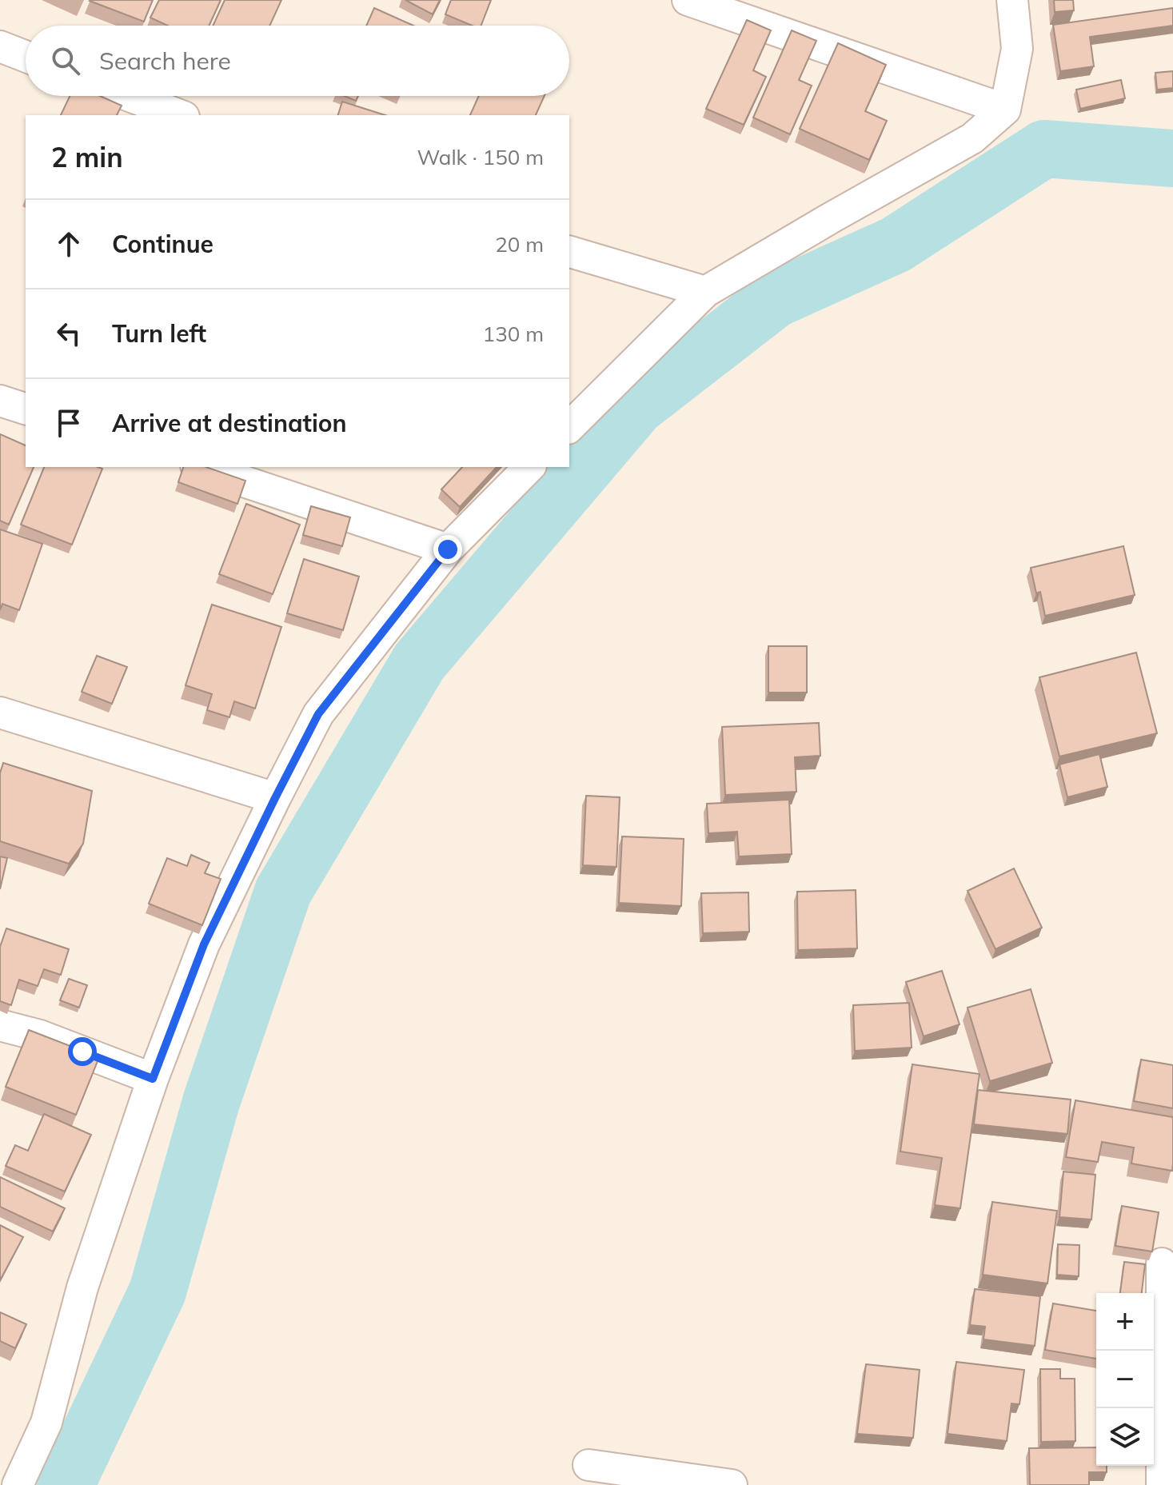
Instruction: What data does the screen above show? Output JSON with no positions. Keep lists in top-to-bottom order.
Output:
{
  "page": {
    "search": "Search here",
    "heading": ["2 min", "Walk · 150 m"],
    "list": [
      ["Continue", "20 m"],
      ["Turn left", "130 m"],
      "Arrive at destination"
    ],
    "map_buttons": ["+", "−"]
  }
}
